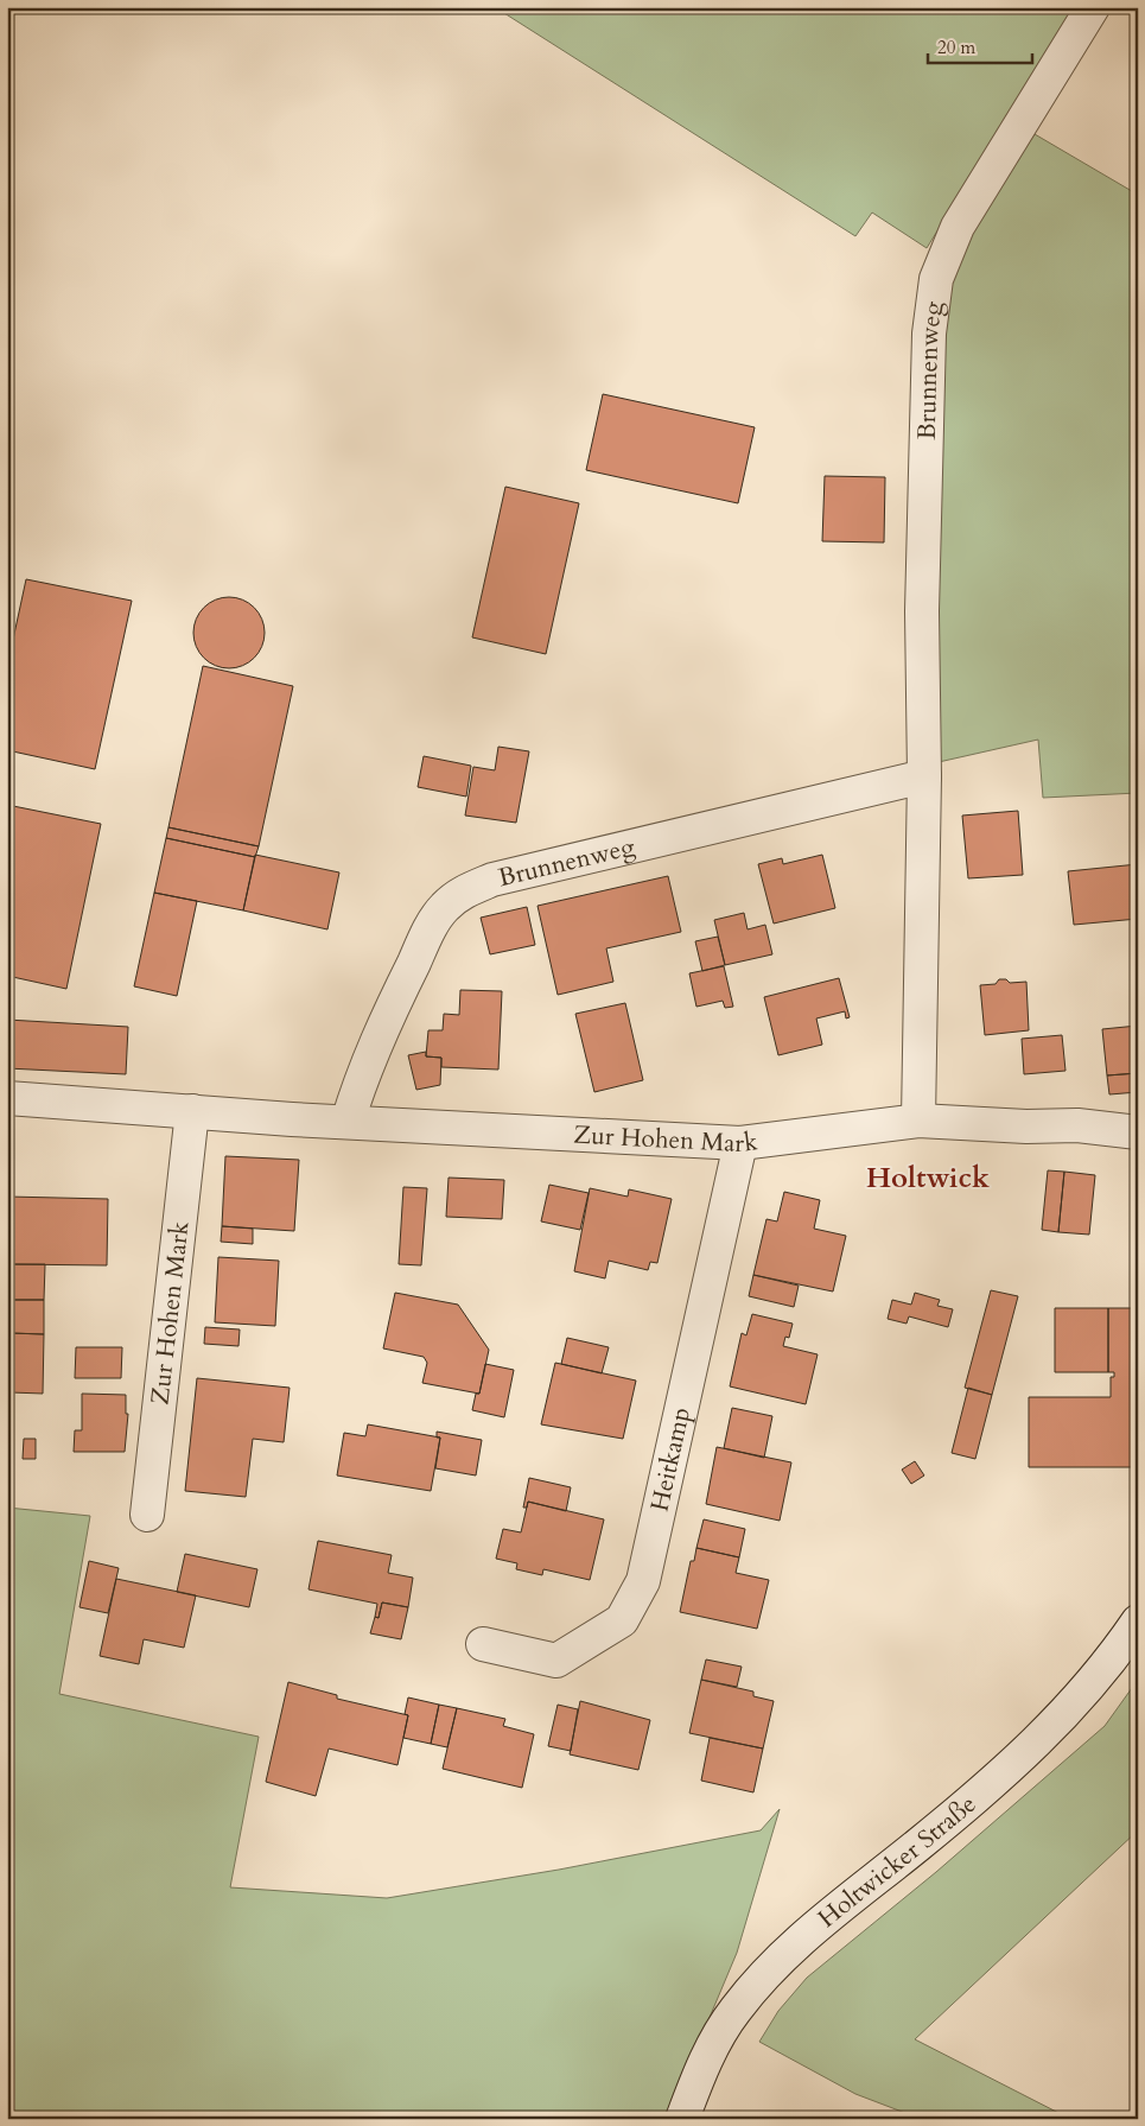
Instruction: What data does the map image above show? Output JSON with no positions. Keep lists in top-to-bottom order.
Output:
{
  "streets": {
    "street": [
      "Brunnenweg",
      "Zur Hohen Mark",
      "Heitkamp",
      "Holtwicker Straße"
    ]
  },
  "crossings": [
    ["Brunnenweg", "Zur Hohen Mark"],
    ["Zur Hohen Mark", "Heitkamp"]
  ],
  "districts": ["Holtwick"],
  "scale_bar": "20 m"
}
